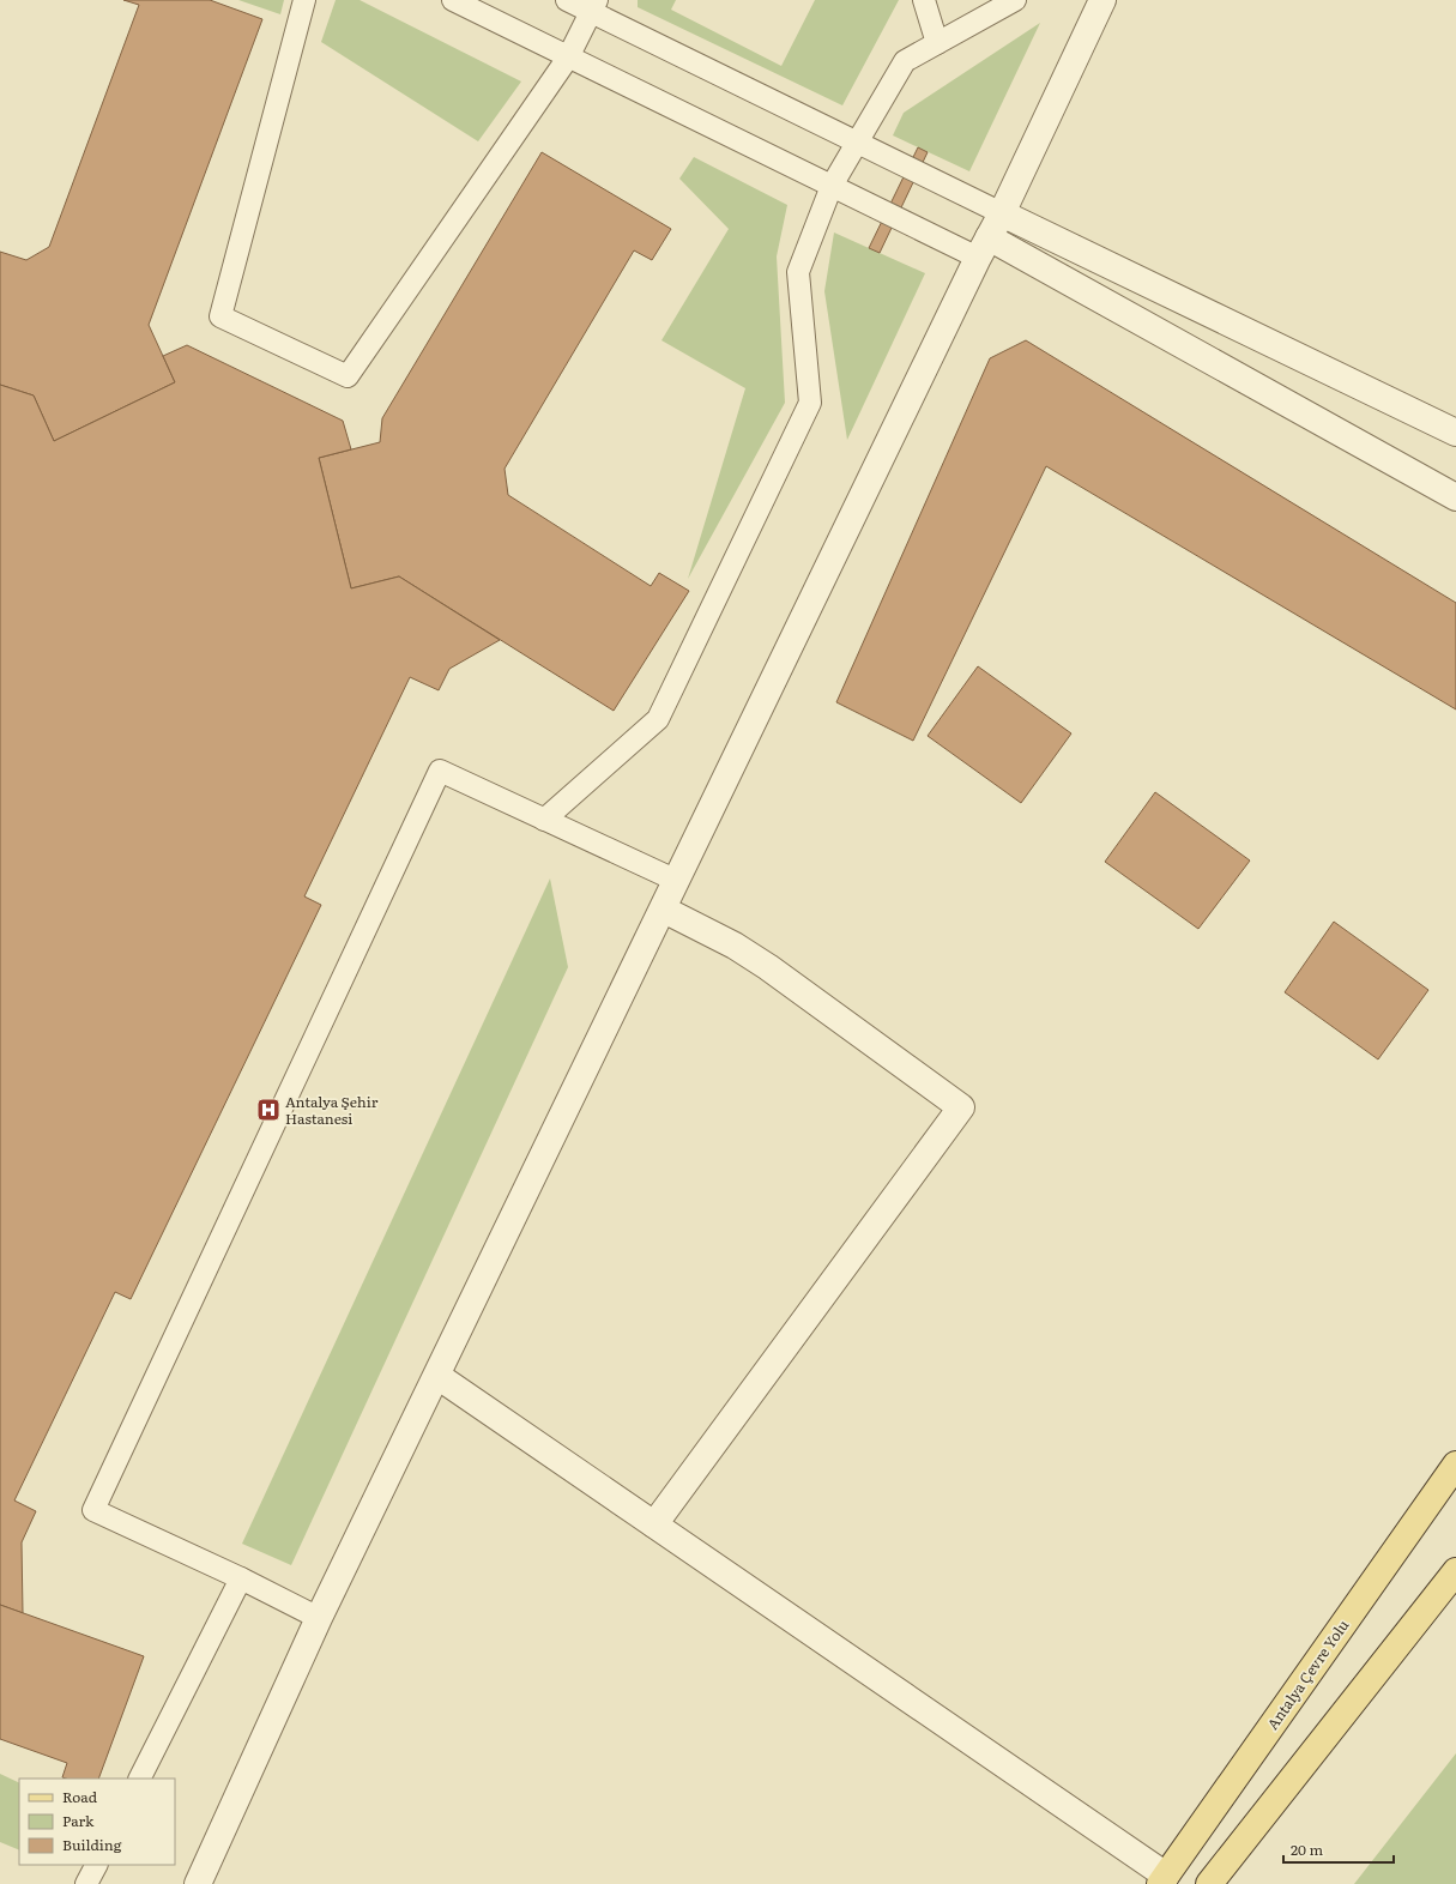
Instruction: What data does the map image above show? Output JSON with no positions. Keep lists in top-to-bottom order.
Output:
{
  "streets": {
    "main road": ["Antalya Çevre Yolu"]
  },
  "places": {
    "hospital": ["Antalya Şehir Hastanesi"]
  },
  "legend": ["Road", "Park", "Building"],
  "scale_bar": "20 m"
}
